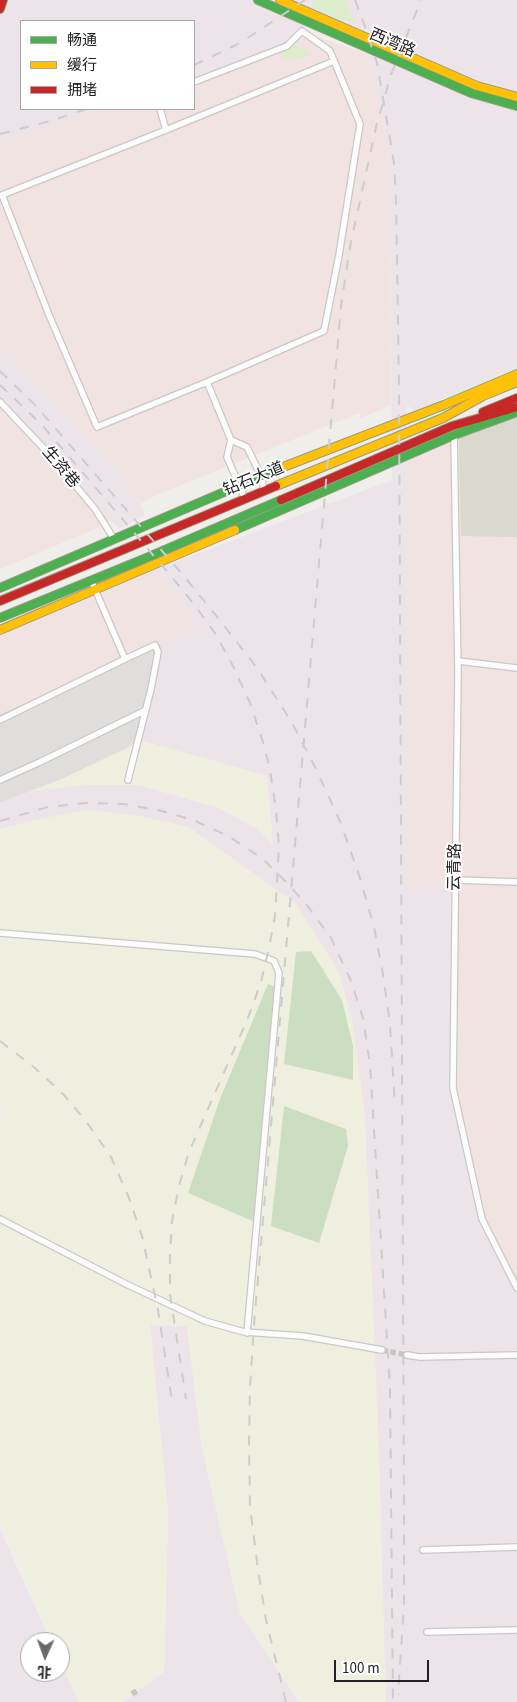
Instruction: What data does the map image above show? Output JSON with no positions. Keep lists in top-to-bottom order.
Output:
{
  "streets": {
    "main road": ["西湾路", "钻石大道"],
    "street": ["生资巷", "云青路"]
  },
  "legend": ["畅通", "缓行", "拥堵"],
  "scale_bar": "100 m",
  "north": "bottom"
}
